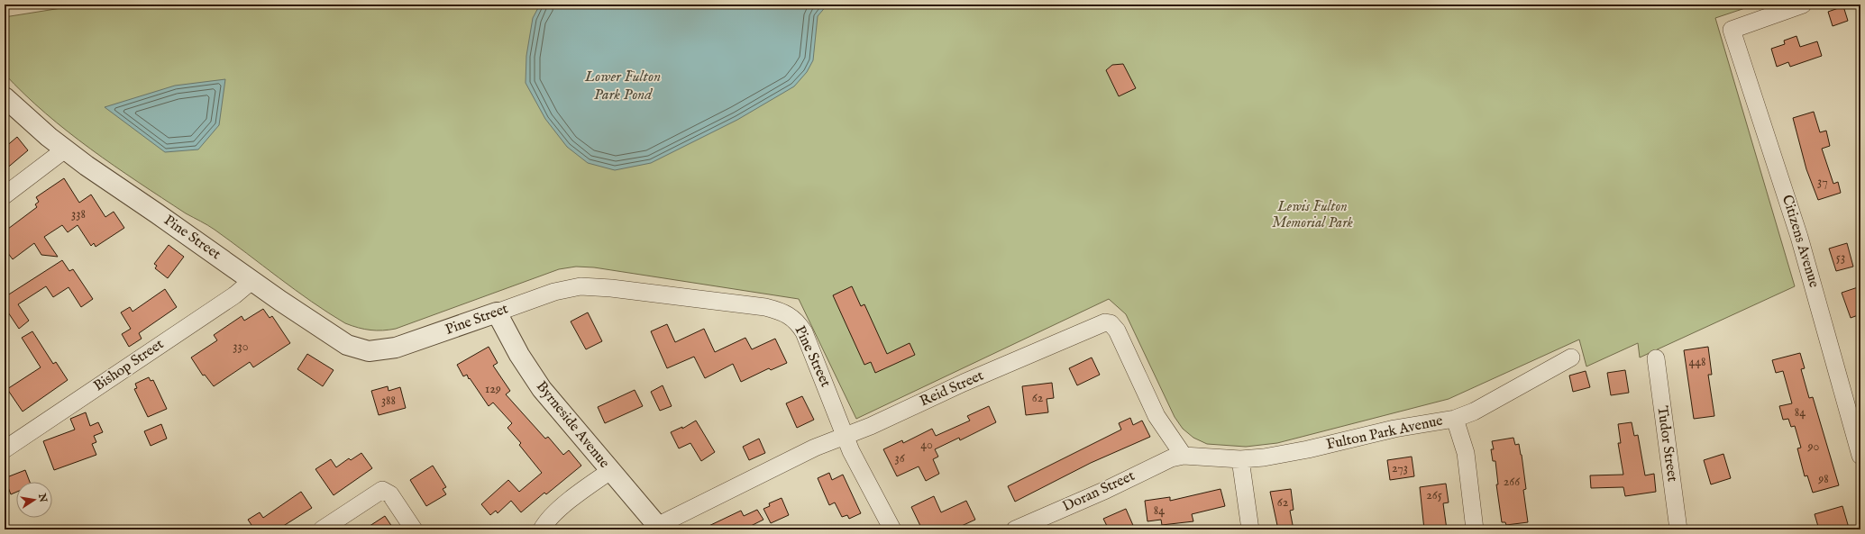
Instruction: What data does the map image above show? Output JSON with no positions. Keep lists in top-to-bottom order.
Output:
{
  "streets": {
    "street": [
      "Pine Street",
      "Citizens Avenue",
      "Bishop Street",
      "Reid Street",
      "Byrneside Avenue",
      "Fulton Park Avenue",
      "Tudor Street",
      "Doran Street"
    ]
  },
  "crossings": [
    ["Pine Street", "Bishop Street"],
    ["Pine Street", "Reid Street"],
    ["Pine Street", "Byrneside Avenue"],
    ["Reid Street", "Byrneside Avenue"],
    ["Reid Street", "Fulton Park Avenue"],
    ["Reid Street", "Doran Street"],
    ["Fulton Park Avenue", "Doran Street"]
  ],
  "water": ["Lower Fulton Park Pond"],
  "parks": ["Lewis Fulton Memorial Park"],
  "house_numbers": [
    "37",
    "338",
    "53",
    "330",
    "448",
    "129",
    "62",
    "388",
    "84",
    "40",
    "90",
    "36",
    "273",
    "98",
    "266",
    "265",
    "62",
    "84"
  ],
  "north": "right"
}
